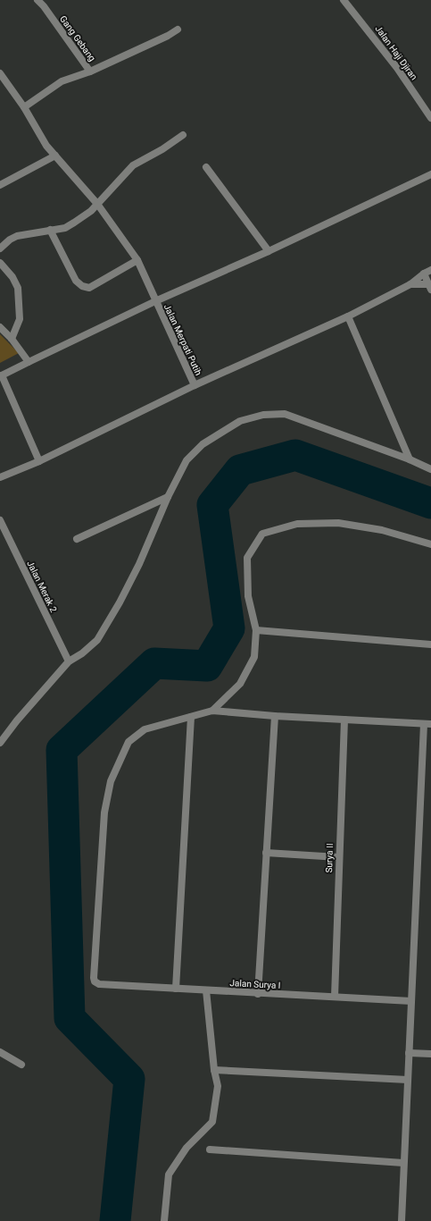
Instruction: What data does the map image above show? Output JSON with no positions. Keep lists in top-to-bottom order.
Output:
{
  "streets": {
    "street": [
      "Gang Gebang",
      "Jalan Haji Djiran",
      "Jalan Merpati Putih",
      "Jalan Merak 2",
      "Surya II",
      "Jalan Surya I"
    ]
  },
  "crossings": [
    ["Surya II", "Jalan Surya I"]
  ]
}
